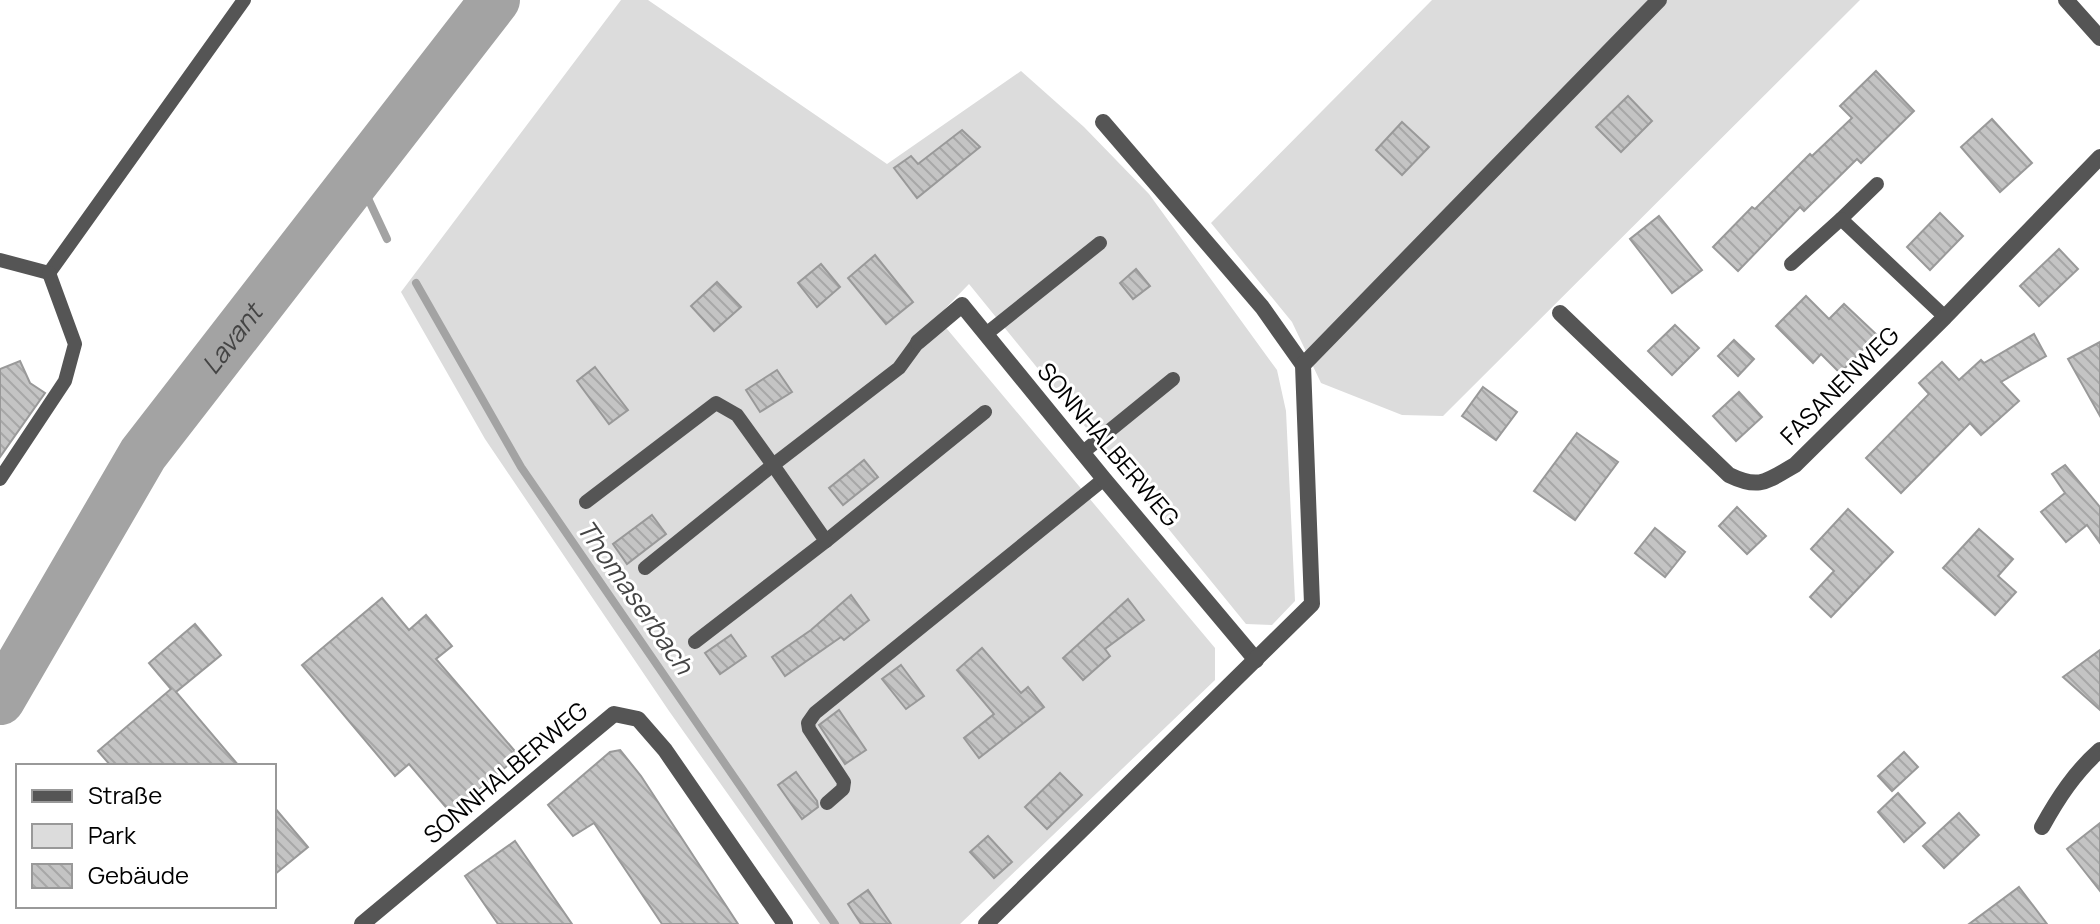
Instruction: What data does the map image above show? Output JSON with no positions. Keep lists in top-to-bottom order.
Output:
{
  "streets": {
    "street": ["FASANENWEG", "SONNHALBERWEG"]
  },
  "water": ["Lavant", "Thomaserbach"],
  "legend": ["Straße", "Park", "Gebäude"]
}
